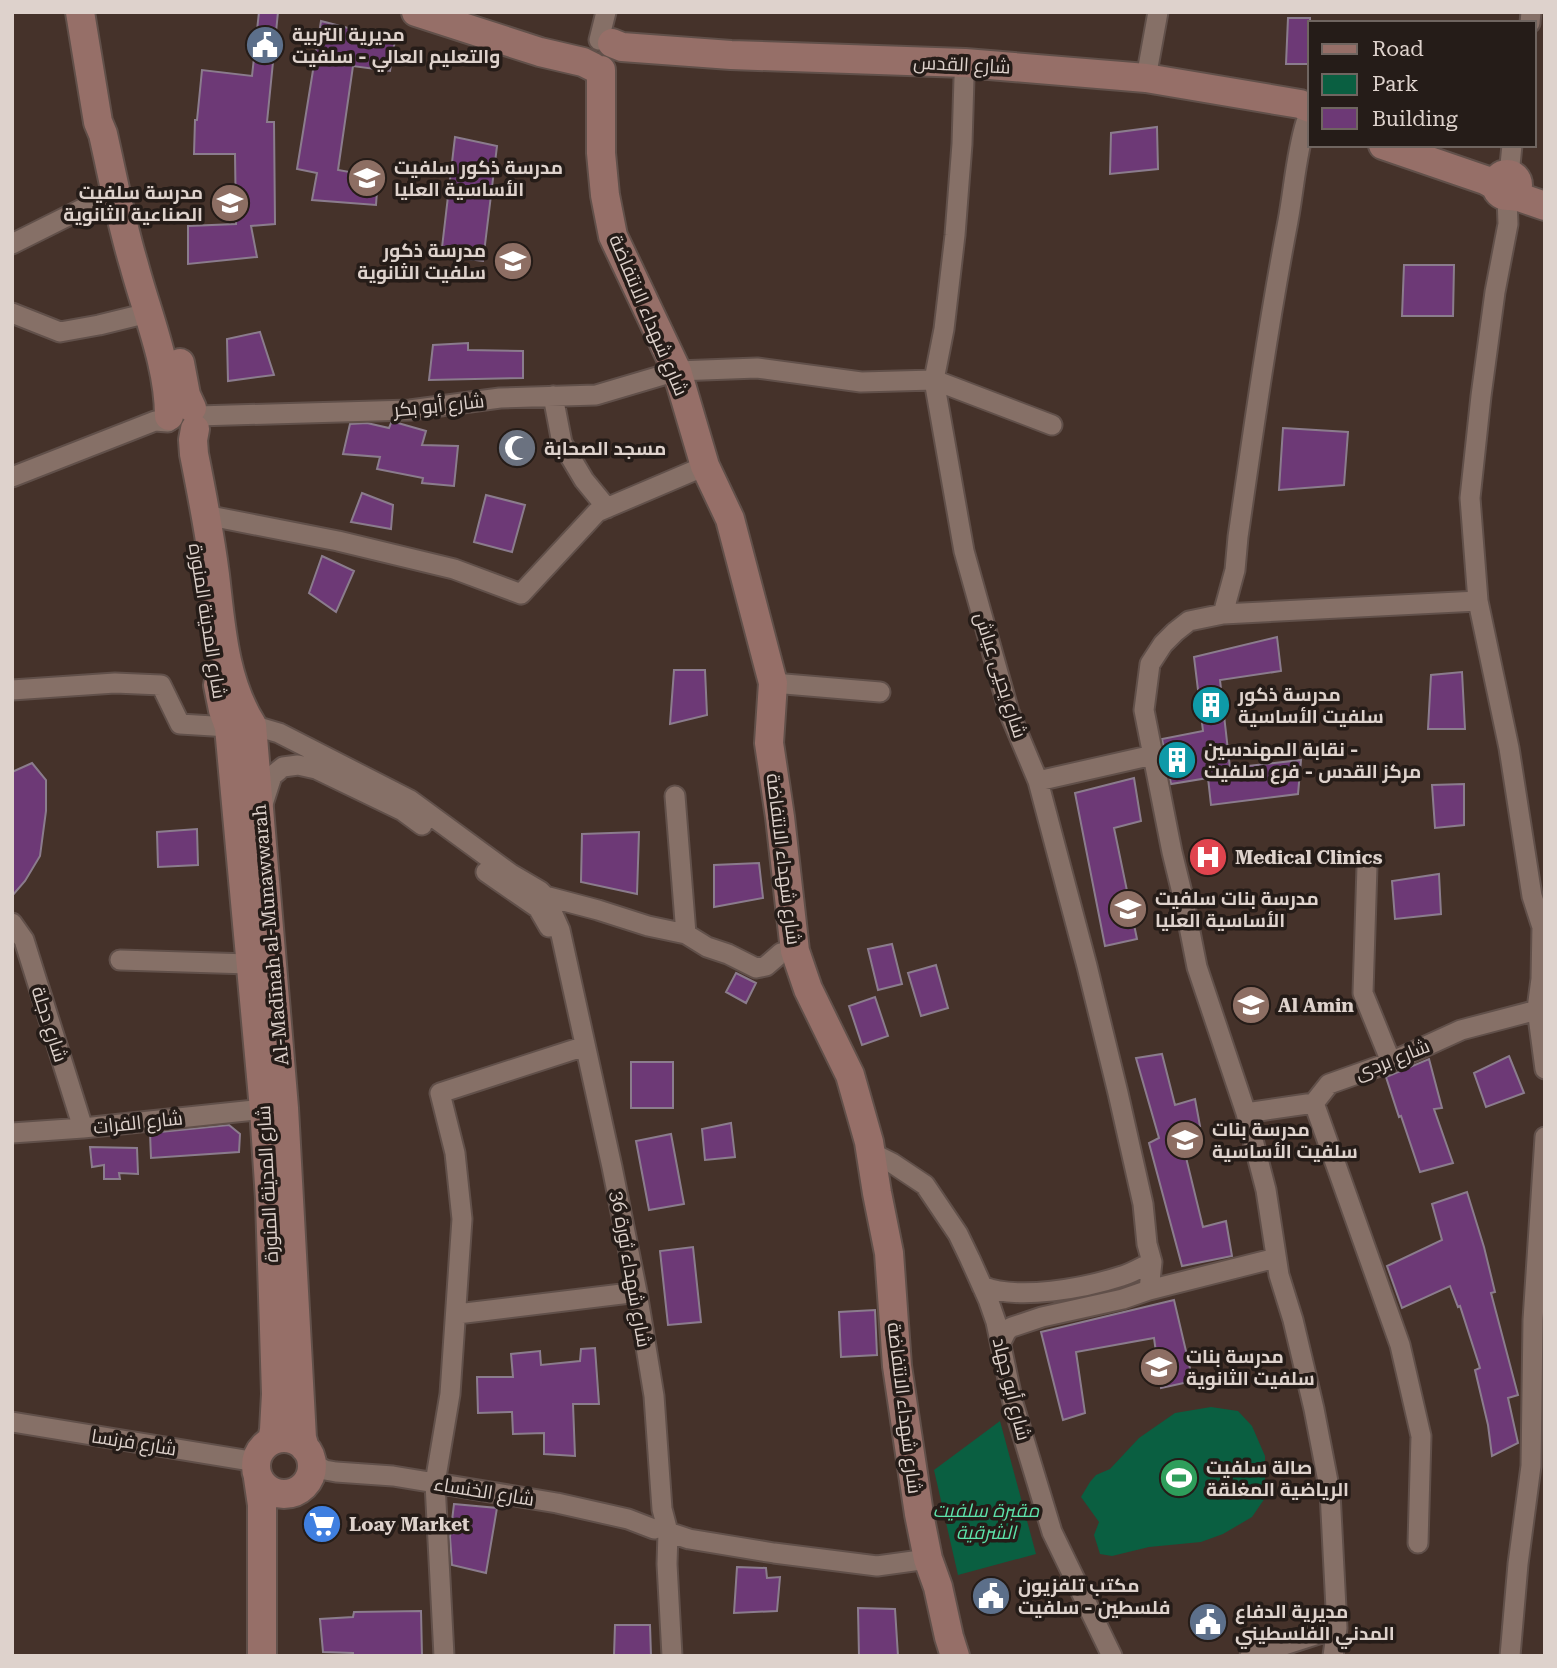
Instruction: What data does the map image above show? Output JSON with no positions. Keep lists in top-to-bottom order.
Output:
{
  "streets": {
    "main road": [
      "شارع القدس",
      "شارع شهداء الانتفاضة",
      "شارع المدينة المنورة",
      "Al-Madīnah al-Munawwarah"
    ],
    "street": [
      "شارع أبو بكر",
      "شارع يحيى عياش",
      "شارع دجلة",
      "شارع بردى",
      "شارع الفرات",
      "شارع شهداء ثورة 36",
      "شارع أبو جهاد",
      "شارع فرنسا",
      "شارع الخنساء"
    ]
  },
  "crossings": [
    ["شارع القدس", "شارع شهداء الانتفاضة"],
    ["شارع القدس", "شارع يحيى عياش"],
    ["شارع شهداء الانتفاضة", "شارع أبو بكر"],
    ["شارع شهداء الانتفاضة", "شارع أبو جهاد"],
    ["شارع شهداء الانتفاضة", "شارع الخنساء"],
    ["شارع أبو بكر", "شارع المدينة المنورة"],
    ["شارع أبو بكر", "شارع يحيى عياش"],
    ["شارع أبو بكر", "Al-Madīnah al-Munawwarah"],
    ["شارع المدينة المنورة", "Al-Madīnah al-Munawwarah"],
    ["شارع المدينة المنورة", "شارع الفرات"],
    ["شارع المدينة المنورة", "شارع فرنسا"],
    ["شارع المدينة المنورة", "شارع الخنساء"],
    ["Al-Madīnah al-Munawwarah", "شارع فرنسا"],
    ["Al-Madīnah al-Munawwarah", "شارع الخنساء"],
    ["شارع دجلة", "شارع الفرات"],
    ["شارع شهداء ثورة 36", "شارع الخنساء"],
    ["شارع فرنسا", "شارع الخنساء"]
  ],
  "parks": ["مقبرة سلفيت الشرقية"],
  "places": {
    "public building": ["مديرية التربية والتعليم العالي - سلفيت", "مكتب تلفزيون فلسطين - سلفيت", "مديرية الدفاع المدني الفلسطيني"],
    "school or university": [
      "مدرسة ذكور سلفيت الأساسية العليا",
      "مدرسة سلفيت الصناعية الثانوية",
      "مدرسة ذكور سلفيت الثانوية",
      "مدرسة بنات سلفيت الأساسية العليا",
      "Al Amin",
      "مدرسة بنات سلفيت الأساسية",
      "مدرسة بنات سلفيت الثانوية"
    ],
    "mosque": ["مسجد الصحابة"],
    "building": ["مدرسة ذكور سلفيت الأساسية", "نقابة المهندسين - مركز القدس - فرع سلفيت"],
    "hospital": ["Medical Clinics"],
    "sports": ["صالة سلفيت الرياضية المغلقة"],
    "supermarket": ["Loay Market"]
  },
  "legend": ["Road", "Park", "Building"]
}
